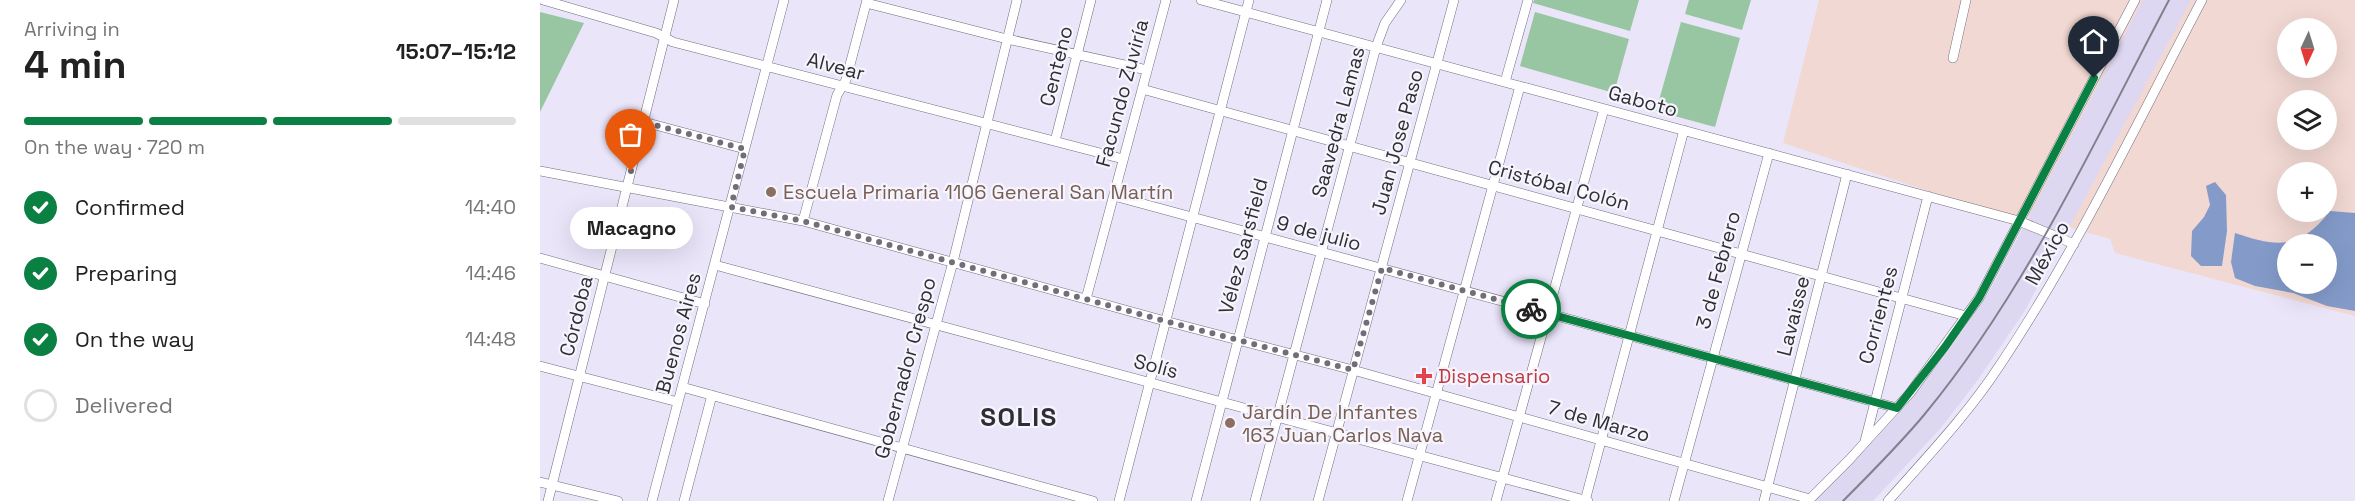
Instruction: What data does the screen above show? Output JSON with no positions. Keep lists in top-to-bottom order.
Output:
{
  "streets": {
    "street": [
      "Alvear",
      "Centeno",
      "Facundo Zuviría",
      "Gaboto",
      "Saavedra Lamas",
      "Juan Jose Paso",
      "Cristóbal Colón",
      "9 de julio",
      "Vélez Sarsfield",
      "México",
      "3 de Febrero",
      "Corrientes",
      "Córdoba",
      "Lavaisse",
      "Buenos Aires",
      "Solís",
      "Gobernador Crespo",
      "7 de Marzo"
    ]
  },
  "crossings": [
    ["Alvear", "Centeno"],
    ["Alvear", "Facundo Zuviría"],
    ["Alvear", "Córdoba"],
    ["Alvear", "Buenos Aires"],
    ["Alvear", "Gobernador Crespo"],
    ["Facundo Zuviría", "Cristóbal Colón"],
    ["Facundo Zuviría", "9 de julio"],
    ["Facundo Zuviría", "7 de Marzo"],
    ["Gaboto", "Saavedra Lamas"],
    ["Gaboto", "Juan Jose Paso"],
    ["Gaboto", "Vélez Sarsfield"],
    ["Gaboto", "México"],
    ["Gaboto", "3 de Febrero"],
    ["Gaboto", "Corrientes"],
    ["Gaboto", "Lavaisse"],
    ["Saavedra Lamas", "Cristóbal Colón"],
    ["Saavedra Lamas", "9 de julio"],
    ["Saavedra Lamas", "Solís"],
    ["Saavedra Lamas", "7 de Marzo"],
    ["Juan Jose Paso", "Cristóbal Colón"],
    ["Juan Jose Paso", "9 de julio"],
    ["Juan Jose Paso", "Solís"],
    ["Juan Jose Paso", "7 de Marzo"],
    ["Cristóbal Colón", "Vélez Sarsfield"],
    ["Cristóbal Colón", "3 de Febrero"],
    ["Cristóbal Colón", "Corrientes"],
    ["Cristóbal Colón", "Lavaisse"],
    ["9 de julio", "Vélez Sarsfield"],
    ["9 de julio", "3 de Febrero"],
    ["9 de julio", "Corrientes"],
    ["9 de julio", "Lavaisse"],
    ["Vélez Sarsfield", "Solís"],
    ["Vélez Sarsfield", "7 de Marzo"],
    ["3 de Febrero", "7 de Marzo"],
    ["Córdoba", "7 de Marzo"],
    ["Lavaisse", "7 de Marzo"],
    ["Buenos Aires", "Solís"],
    ["Buenos Aires", "7 de Marzo"],
    ["Solís", "Gobernador Crespo"],
    ["Gobernador Crespo", "7 de Marzo"]
  ],
  "districts": ["SOLIS"],
  "places": {
    "other": ["Macagno", "Escuela Primaria 1106 General San Martín", "Jardín De Infantes 163 Juan Carlos Nava"],
    "health": ["Dispensario"]
  },
  "north": "bottom",
  "page": {
    "heading": ["4 min", "Arriving in", "15:07–15:12"],
    "map_buttons": ["+", "−"],
    "bar": "On the way · 720 m",
    "list": [
      ["Confirmed", "14:40"],
      ["Preparing", "14:46"],
      ["On the way", "14:48"],
      "Delivered"
    ],
    "bubble": "Macagno"
  }
}
